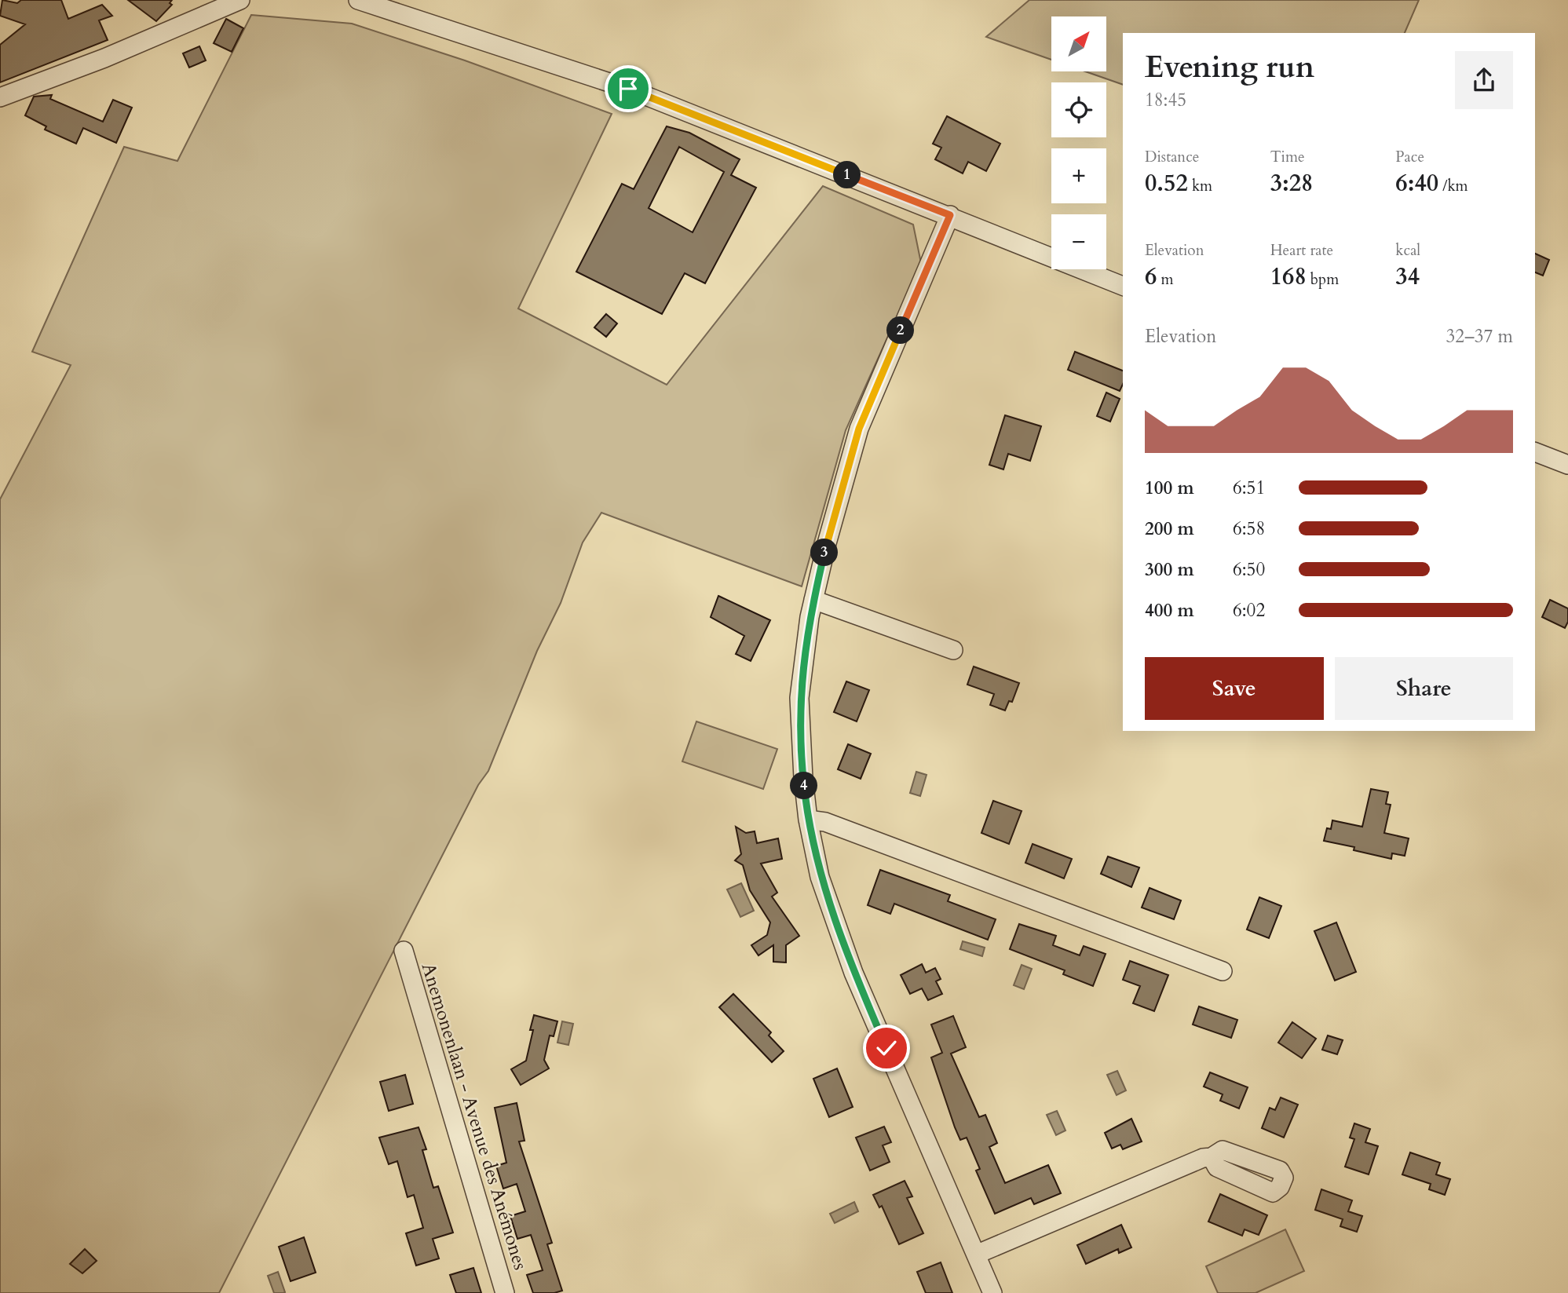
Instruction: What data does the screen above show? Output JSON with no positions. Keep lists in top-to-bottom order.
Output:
{
  "streets": {
    "street": ["Anemonenlaan - Avenue des Anémones"]
  },
  "north": "top right",
  "page": {
    "map_buttons": ["+", "−"],
    "heading": ["Evening run", "18:45"],
    "stats": [
      ["Distance", "0.52 km"],
      ["Time", "3:28"],
      ["Pace", "6:40 /km"],
      ["Elevation", "6 m"],
      ["Heart rate", "168 bpm"],
      ["kcal", "34"]
    ],
    "pins": [
      "1",
      "2",
      "3",
      "4"
    ],
    "chart": ["Elevation", "32–37 m"],
    "list": [
      {
        "name": "100 m",
        "note": "6:51"
      },
      {
        "name": "200 m",
        "note": "6:58"
      },
      {
        "name": "300 m",
        "note": "6:50"
      },
      {
        "name": "400 m",
        "note": "6:02"
      }
    ],
    "buttons": ["Save", "Share"]
  }
}
